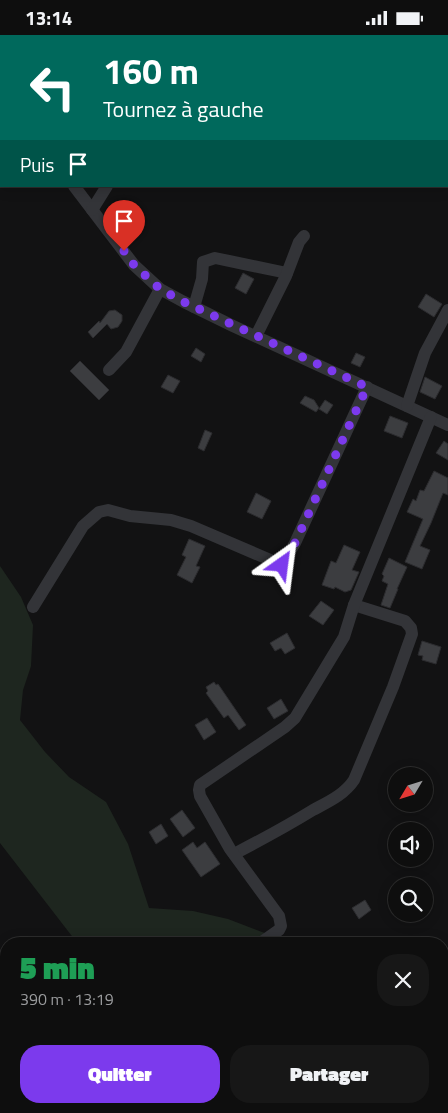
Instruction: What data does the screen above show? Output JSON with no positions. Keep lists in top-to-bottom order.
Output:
{
  "north": "bottom left",
  "page": {
    "status": "13:14",
    "turn": ["160 m", "Tournez à gauche"],
    "then": "Puis",
    "heading": ["5 min", "390 m · 13:19"],
    "buttons": ["Quitter", "Partager"]
  }
}
